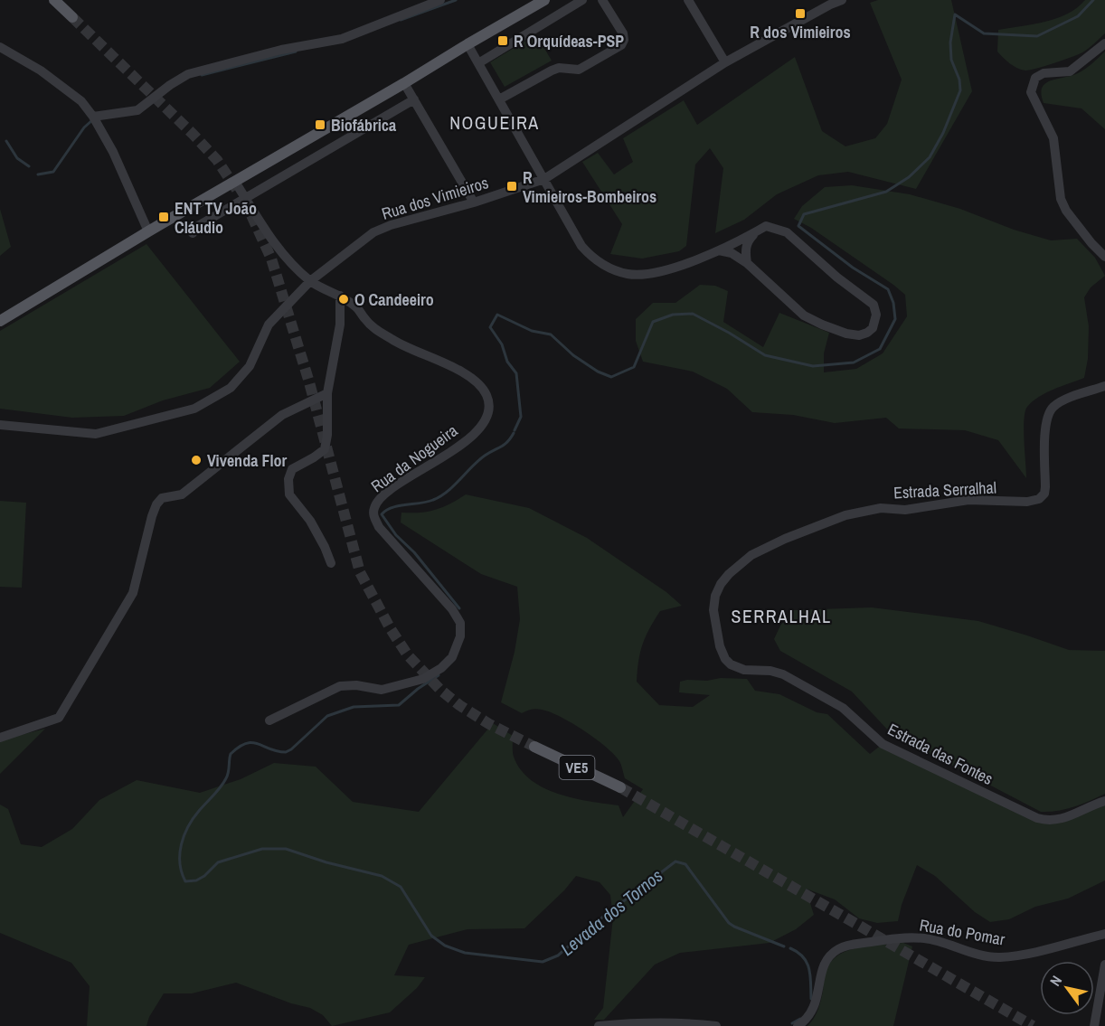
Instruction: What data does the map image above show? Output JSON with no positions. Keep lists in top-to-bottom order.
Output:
{
  "streets": {
    "main road": ["VE5"],
    "street": [
      "Rua dos Vimieiros",
      "Rua da Nogueira",
      "Estrada Serralhal",
      "Estrada das Fontes",
      "Rua do Pomar"
    ]
  },
  "crossings": [
    ["Rua dos Vimieiros", "Rua da Nogueira"],
    ["Estrada Serralhal", "Estrada das Fontes"]
  ],
  "districts": ["NOGUEIRA", "SERRALHAL"],
  "water": ["Levada dos Tornos"],
  "places": {
    "transit": [
      "R dos Vimieiros",
      "R Orquídeas-PSP",
      "Biofábrica",
      "R Vimieiros-Bombeiros",
      "ENT TV João Cláudio"
    ],
    "other": ["O Candeeiro", "Vivenda Flor"]
  },
  "north": "top left"
}
